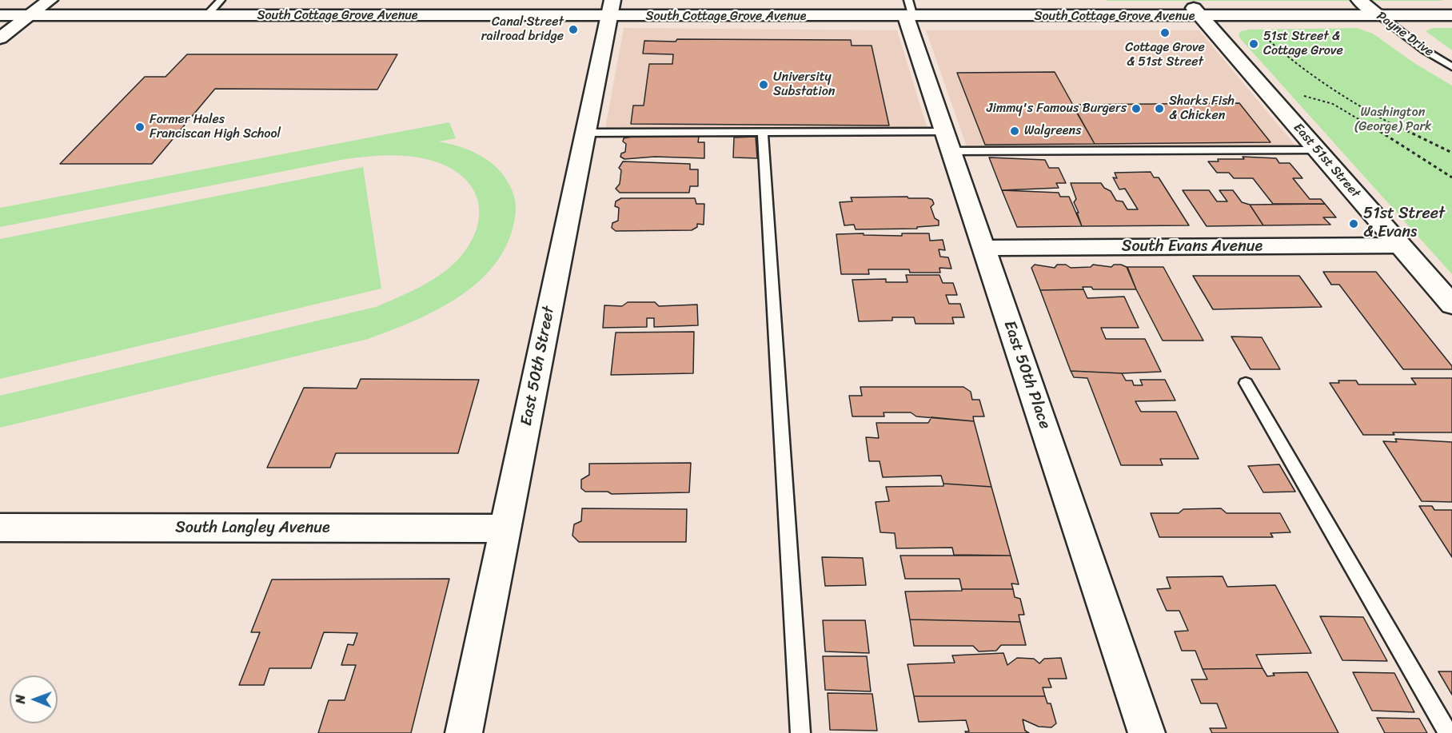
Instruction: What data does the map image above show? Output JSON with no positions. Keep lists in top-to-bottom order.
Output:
{
  "streets": {
    "street": [
      "South Cottage Grove Avenue",
      "Payne Drive",
      "East 51st Street",
      "South Evans Avenue",
      "East 50th Street",
      "East 50th Place",
      "South Langley Avenue"
    ]
  },
  "crossings": [
    ["South Cottage Grove Avenue", "Payne Drive"],
    ["South Cottage Grove Avenue", "East 51st Street"],
    ["South Cottage Grove Avenue", "East 50th Street"],
    ["South Cottage Grove Avenue", "East 50th Place"],
    ["East 51st Street", "South Evans Avenue"],
    ["South Evans Avenue", "East 50th Place"],
    ["East 50th Street", "South Langley Avenue"]
  ],
  "parks": ["Washington (George) Park"],
  "places": [
    "Canal Street railroad bridge",
    "Cottage Grove & 51st Street",
    "51st Street & Cottage Grove",
    "University Substation",
    "Jimmy's Famous Burgers",
    "Sharks Fish & Chicken",
    "Former Hales Franciscan High School",
    "Walgreens",
    "51st Street & Evans"
  ],
  "north": "left"
}
